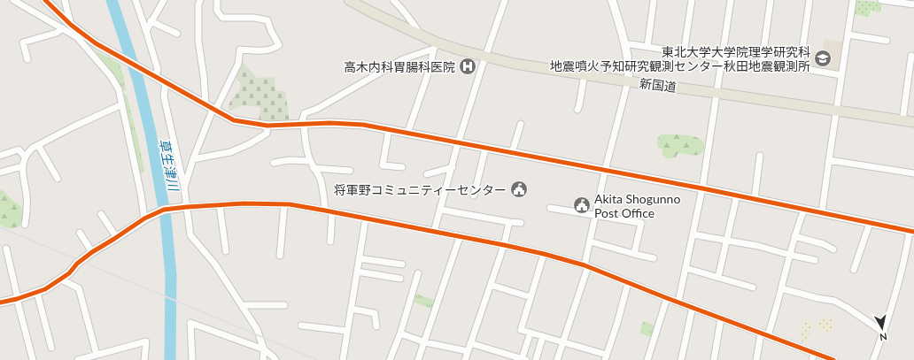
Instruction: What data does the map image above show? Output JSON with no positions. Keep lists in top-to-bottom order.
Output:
{
  "streets": {
    "main road": ["新国道"]
  },
  "water": ["草生津川"],
  "places": {
    "school or university": ["東北大学大学院理学研究科 地震噴火予知研究観測センター秋田地震観測所"],
    "hospital": ["高木内科胃腸科医院"],
    "public building": ["将軍野コミュニティーセンター", "Akita Shogunno Post Office"]
  },
  "north": "bottom"
}
